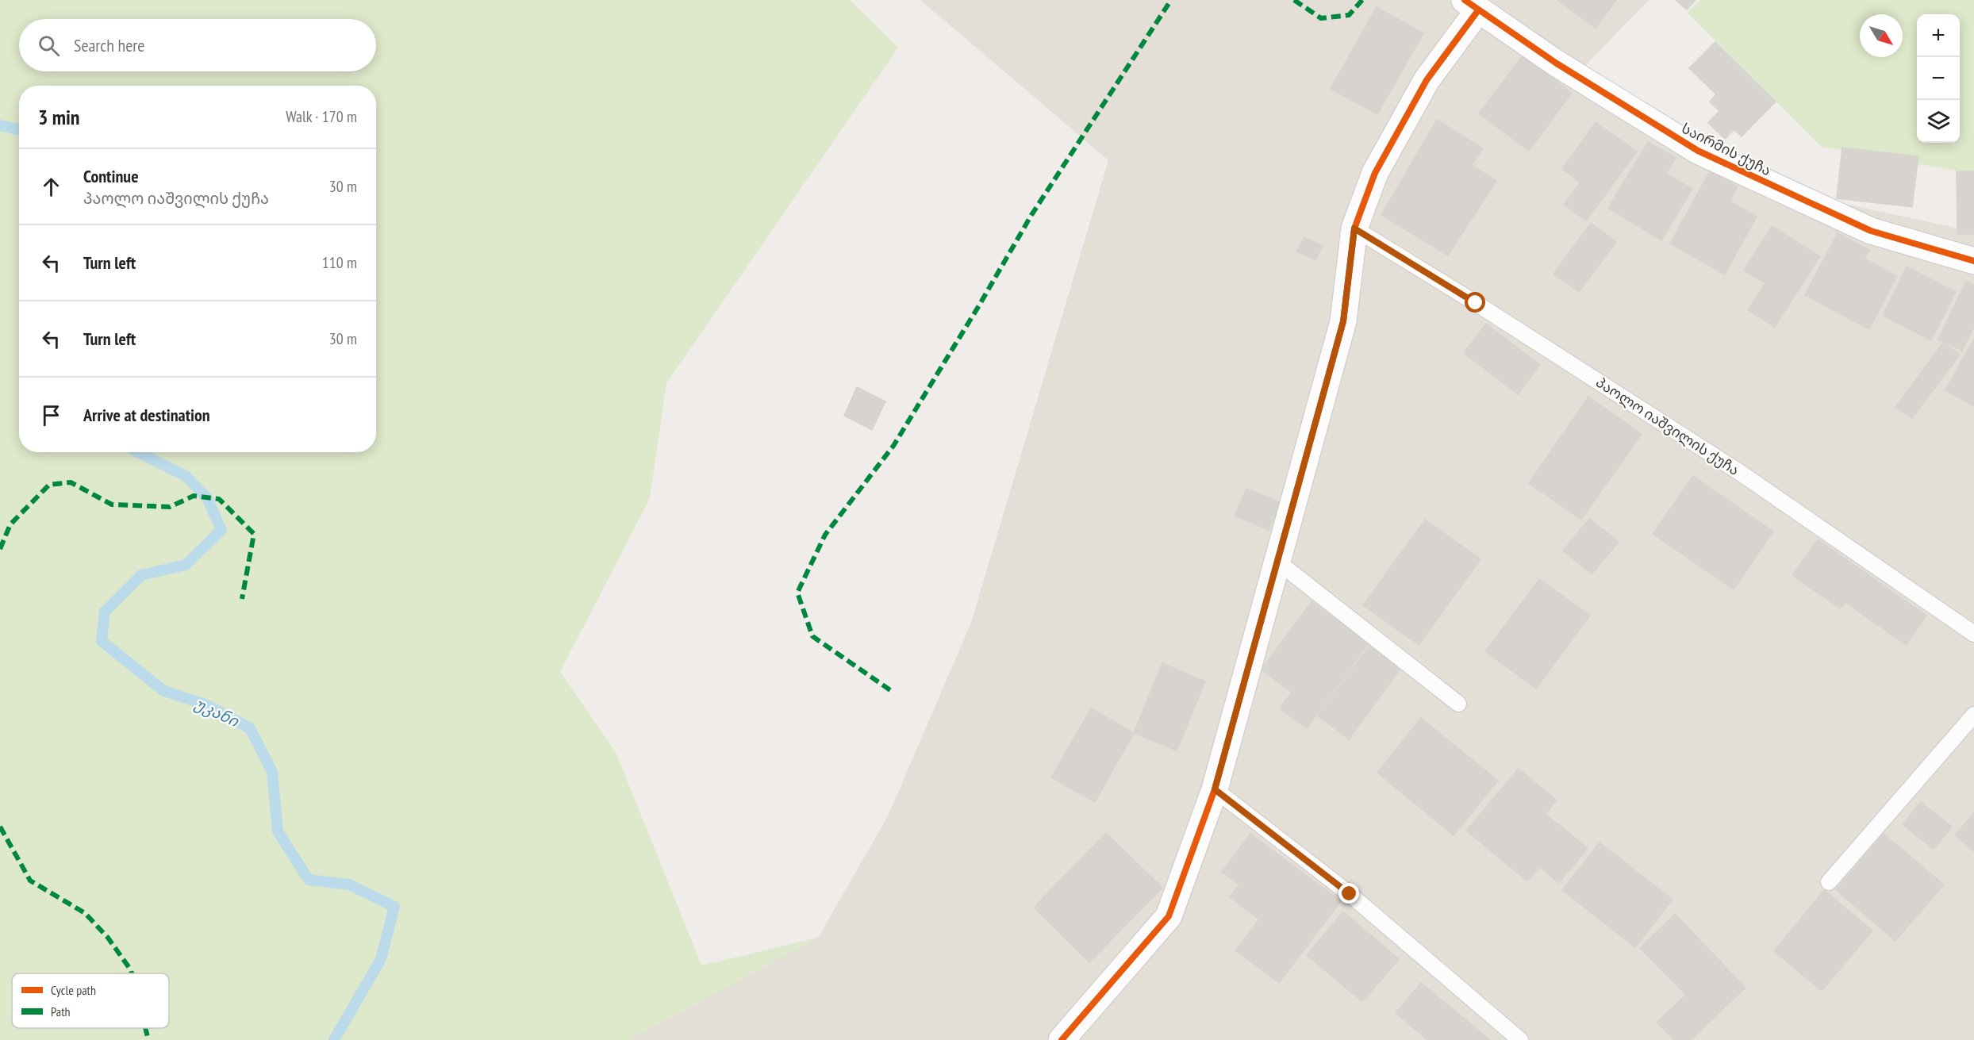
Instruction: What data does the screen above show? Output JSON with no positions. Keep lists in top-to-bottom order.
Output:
{
  "streets": {
    "street": ["საირმის ქუჩა"],
    "lane": ["პაოლო იაშვილის ქუჩა"]
  },
  "water": ["უკანი"],
  "legend": ["Cycle path", "Path"],
  "north": "bottom right",
  "page": {
    "map_buttons": ["+", "−"],
    "search": "Search here",
    "heading": ["3 min", "Walk · 170 m"],
    "list": [
      ["Continue", "პაოლო იაშვილის ქუჩა", "30 m"],
      ["Turn left", "110 m"],
      ["Turn left", "30 m"],
      "Arrive at destination"
    ]
  }
}
